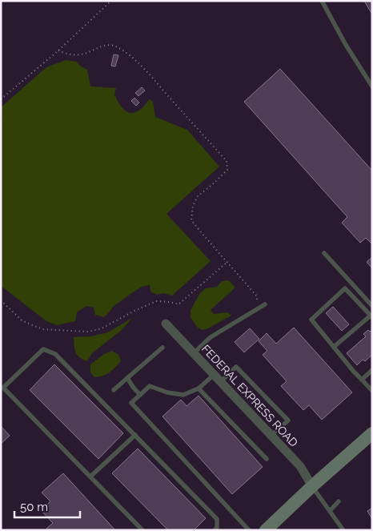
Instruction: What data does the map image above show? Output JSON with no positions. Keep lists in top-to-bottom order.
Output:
{
  "streets": {
    "street": ["FEDERAL EXPRESS ROAD"]
  },
  "scale_bar": "50 m"
}
